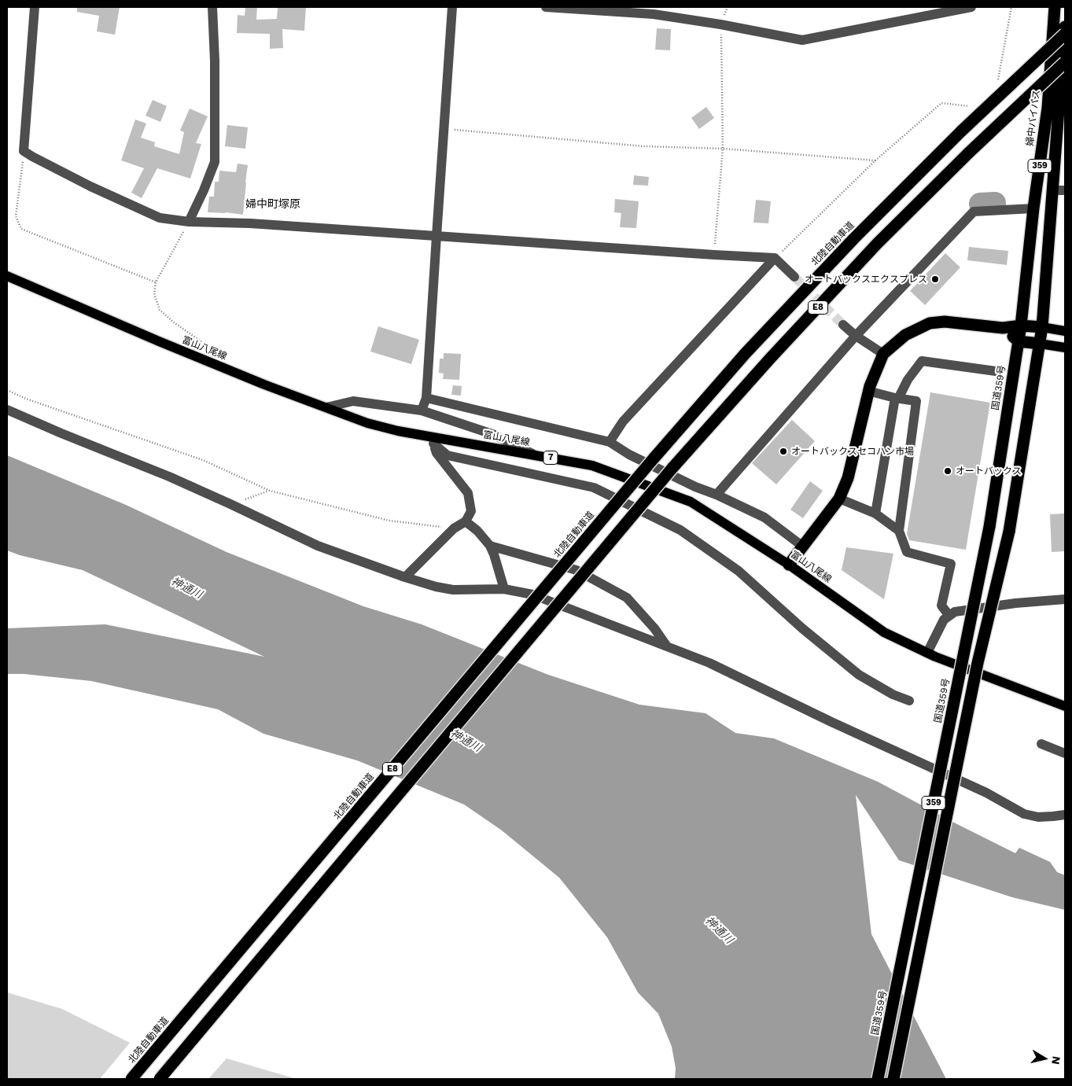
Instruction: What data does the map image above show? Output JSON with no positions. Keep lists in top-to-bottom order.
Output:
{
  "streets": {
    "highway": [
      "婦中バイパス",
      "359",
      "北陸自動車道",
      "E8",
      "国道359号"
    ],
    "main road": ["富山八尾線", "7"]
  },
  "crossings": [
    ["婦中バイパス", "国道359号"]
  ],
  "districts": ["婦中町塚原"],
  "water": ["神通川"],
  "places": ["オートバックスエクスプレス", "オートバックスセコハン市場", "オートバックス"],
  "north": "right"
}
